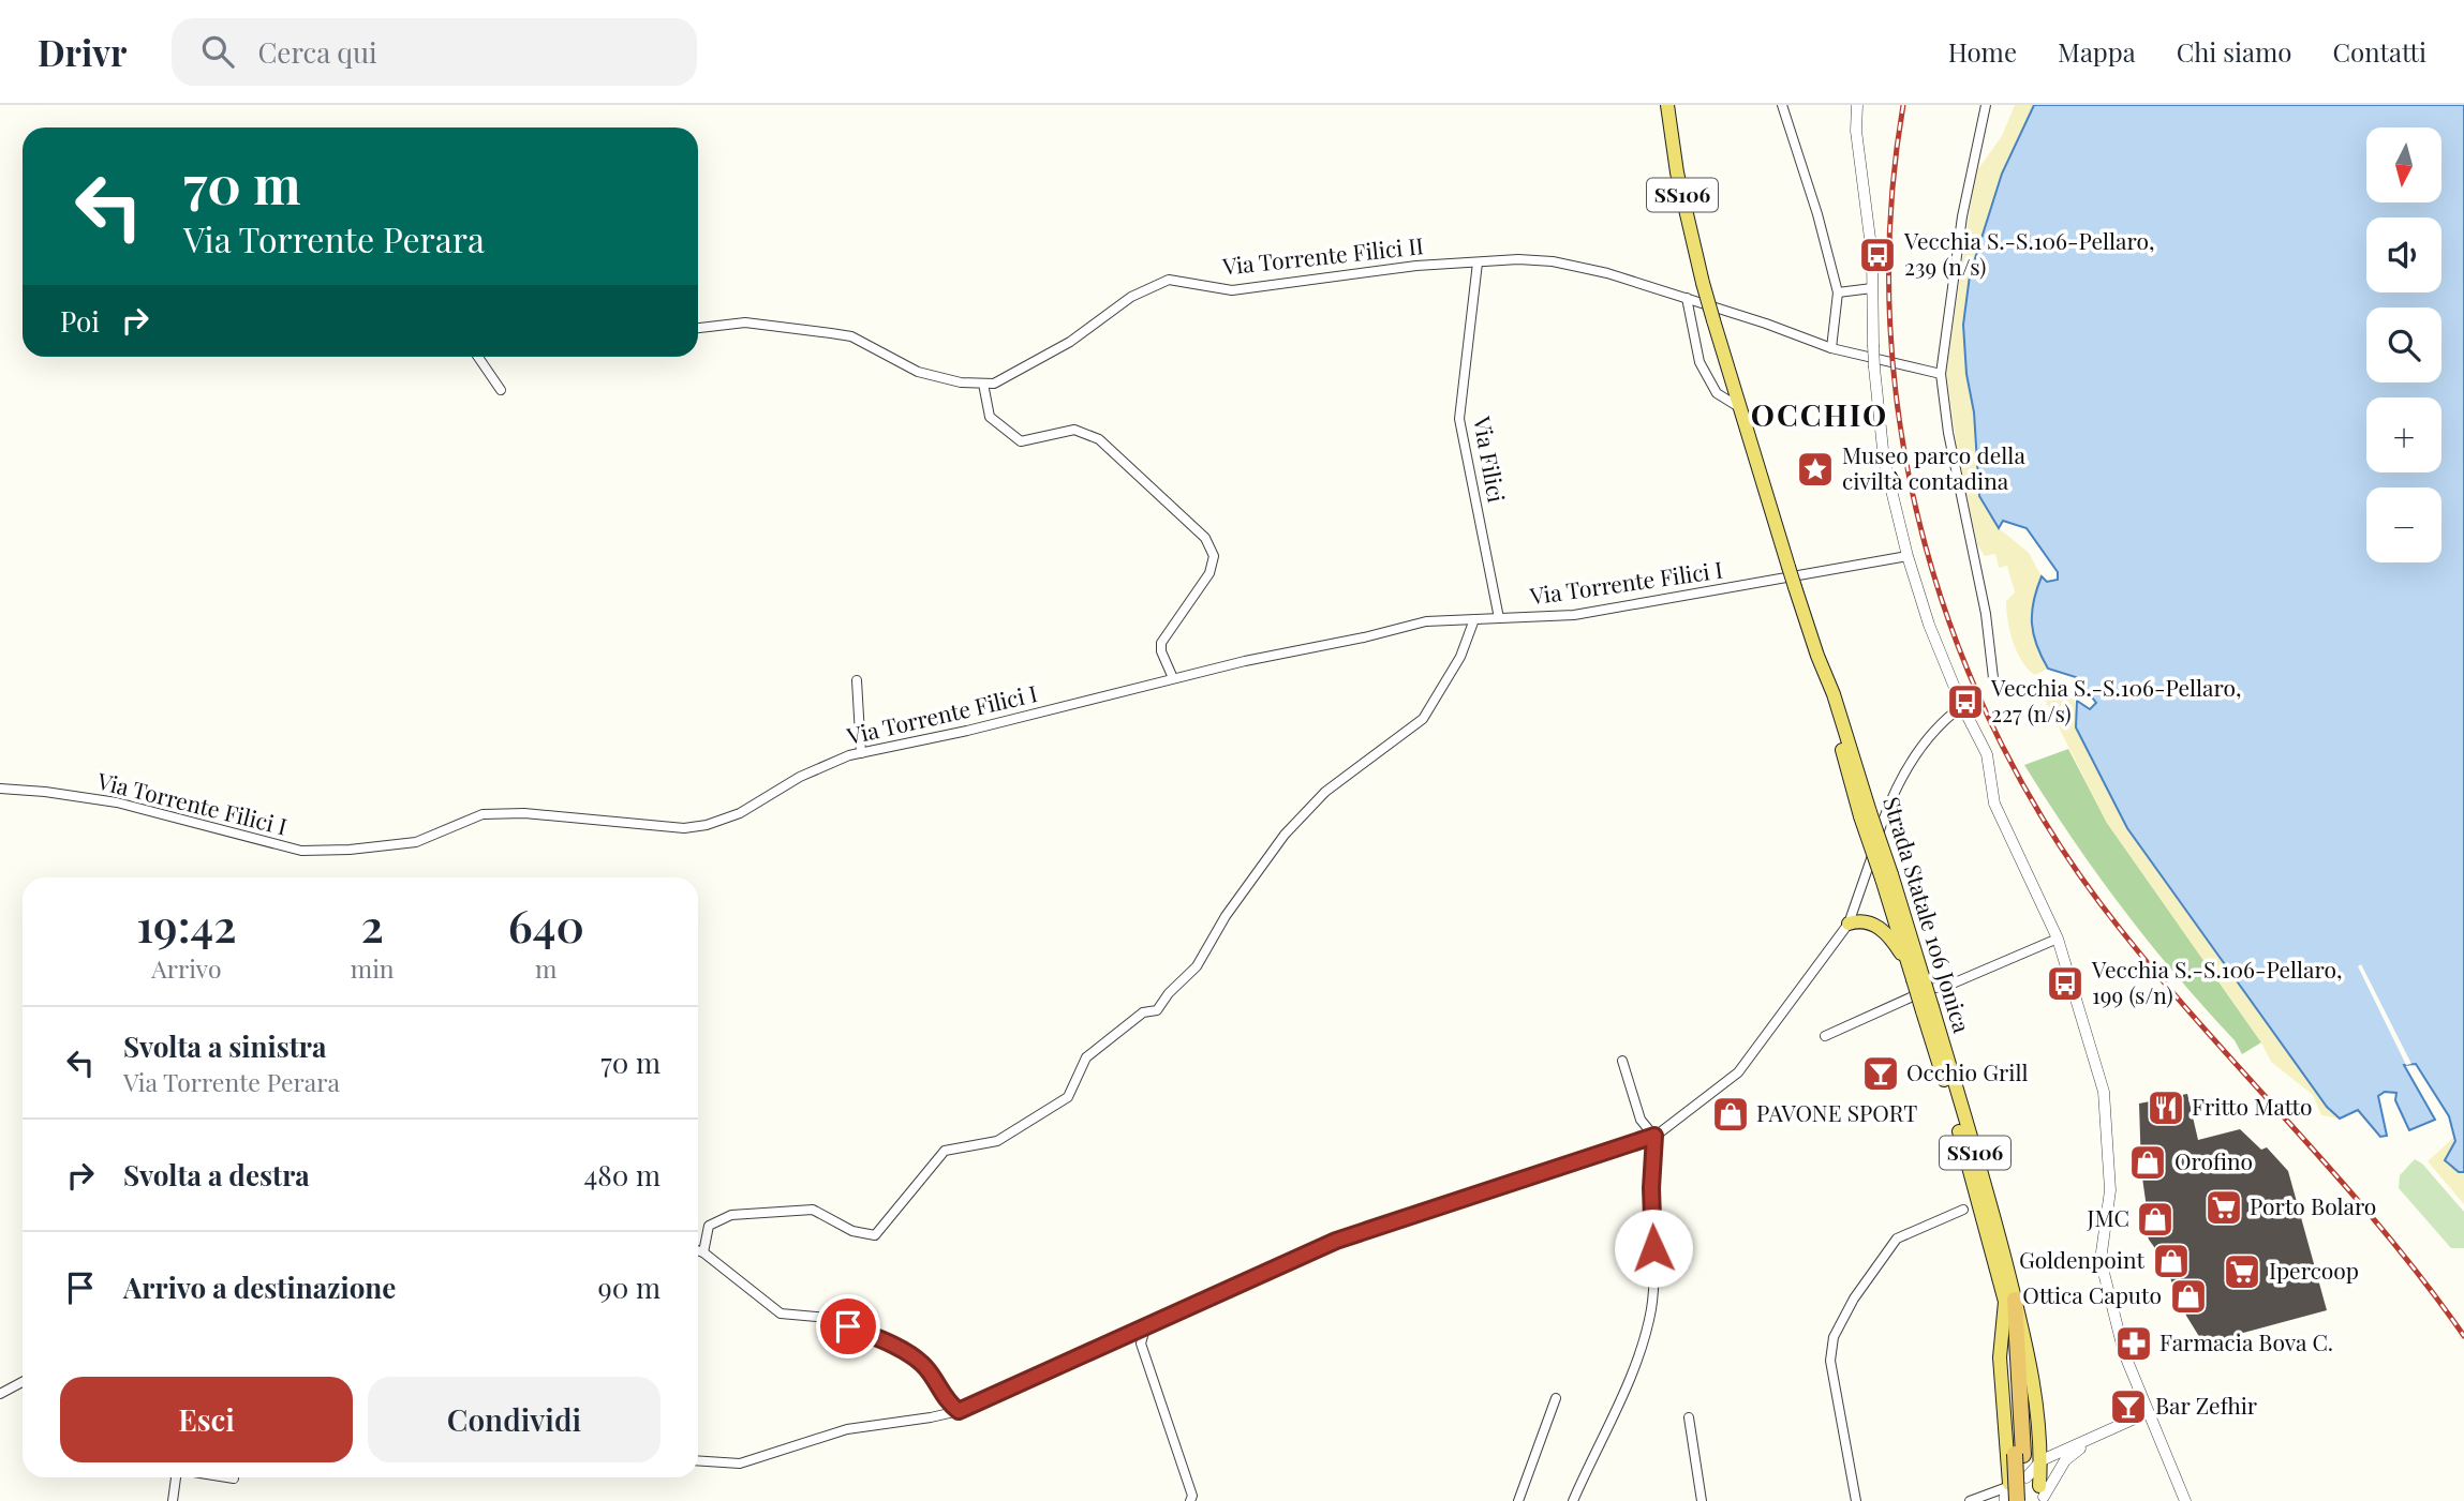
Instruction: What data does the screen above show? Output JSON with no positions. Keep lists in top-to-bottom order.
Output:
{
  "streets": {
    "highway": ["SS106", "Strada Statale 106 Jonica"],
    "street": ["Via Torrente Filici II", "Via Filici", "Via Torrente Filici I"]
  },
  "crossings": [
    ["Via Torrente Filici II", "Via Filici"],
    ["Via Filici", "Via Torrente Filici I"]
  ],
  "districts": ["OCCHIO"],
  "places": {
    "bus stop": ["Vecchia S.-S.106-Pellaro, 239 (n/s)", "Vecchia S.-S.106-Pellaro, 227 (n/s)", "Vecchia S.-S.106-Pellaro, 199 (s/n)"],
    "place": ["Museo parco della civiltà contadina"],
    "bar": ["Occhio Grill", "Bar Zefhir"],
    "restaurant": ["Fritto Matto"],
    "shop": [
      "PAVONE SPORT",
      "Orofino",
      "JMC",
      "Goldenpoint",
      "Ottica Caputo"
    ],
    "supermarket": ["Porto Bolaro", "Ipercoop"],
    "pharmacy": ["Farmacia Bova C."]
  },
  "north": "bottom",
  "page": {
    "header": "Drivr",
    "search": "Cerca qui",
    "nav": [
      "Home",
      "Mappa",
      "Chi siamo",
      "Contatti"
    ],
    "map_buttons": ["+", "−"],
    "turn": ["70 m", "Via Torrente Perara"],
    "then": "Poi",
    "eta": [
      "19:42",
      "Arrivo",
      "2",
      "min",
      "640",
      "m"
    ],
    "list": [
      {
        "name": "Svolta a sinistra",
        "note": "Via Torrente Perara",
        "value": "70 m"
      },
      {
        "name": "Svolta a destra",
        "value": "480 m"
      },
      {
        "name": "Arrivo a destinazione",
        "value": "90 m"
      }
    ],
    "buttons": ["Esci", "Condividi"]
  }
}
